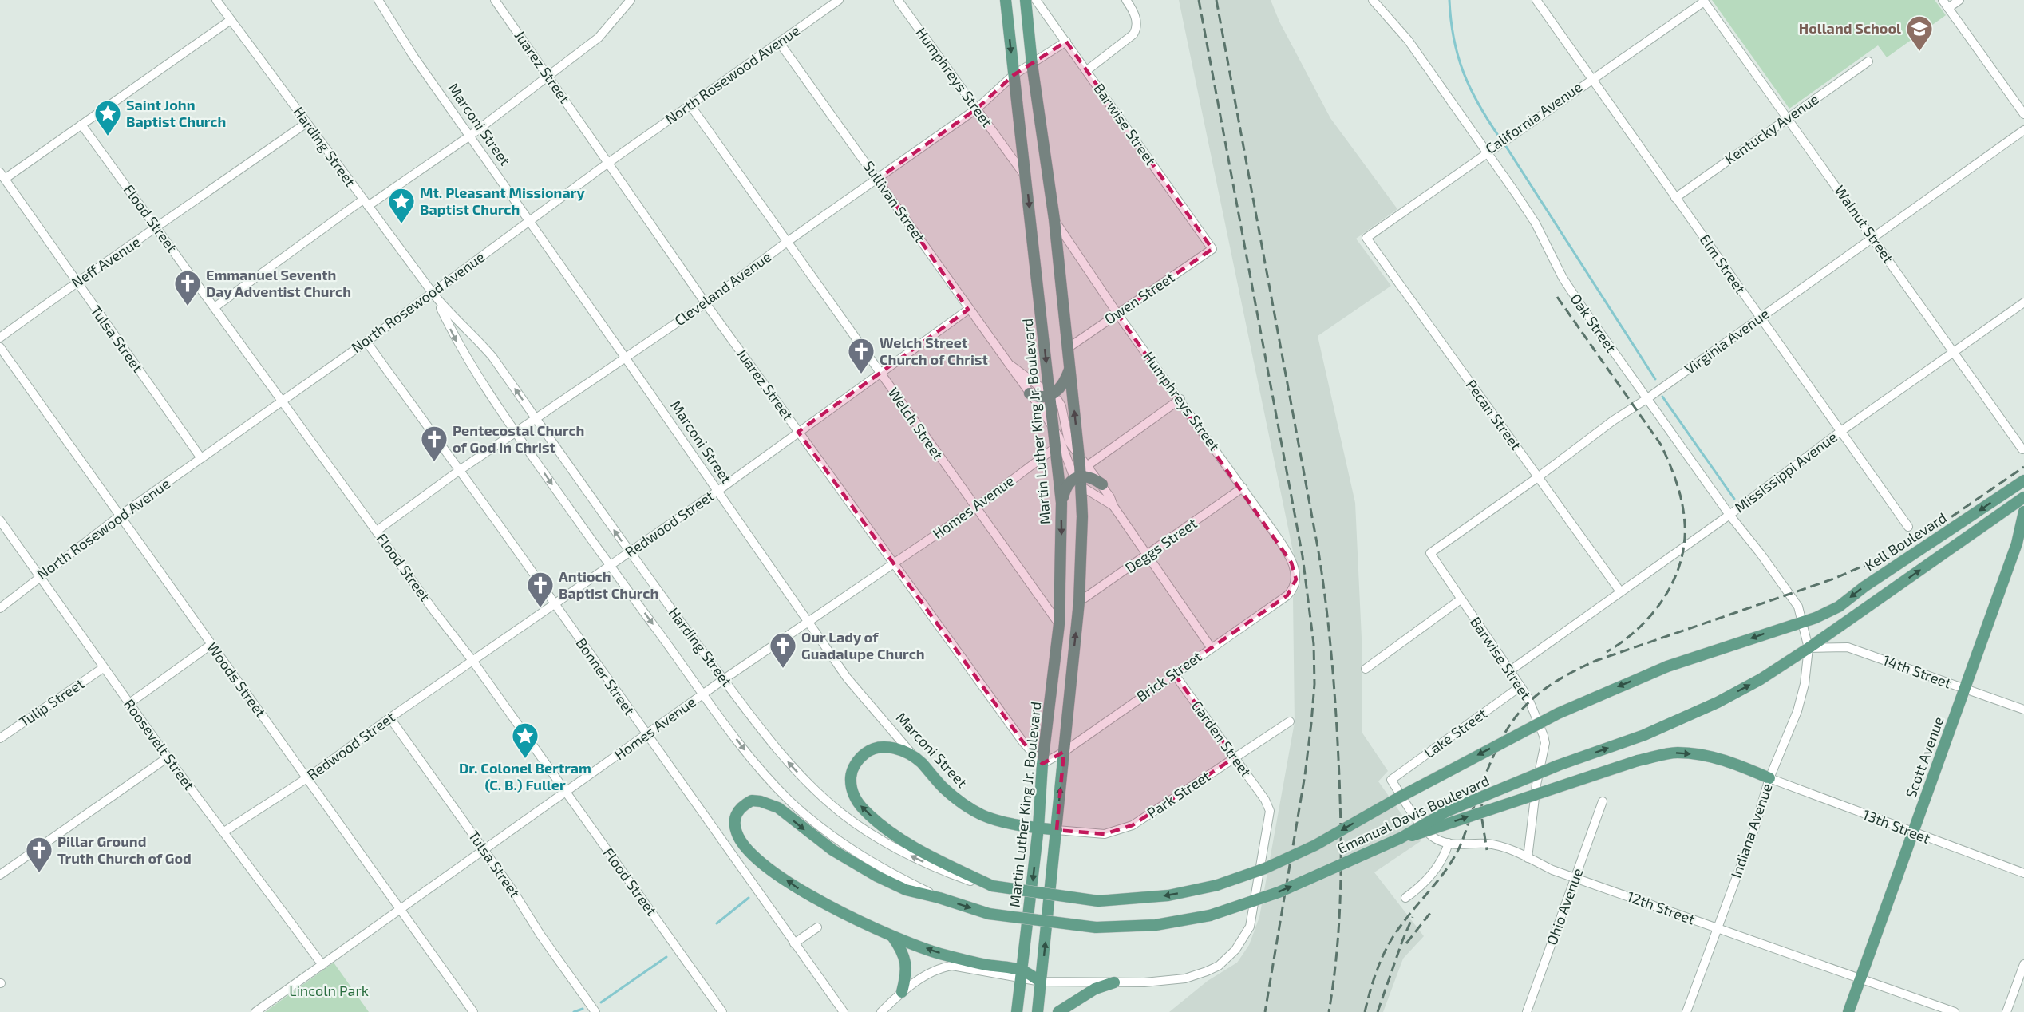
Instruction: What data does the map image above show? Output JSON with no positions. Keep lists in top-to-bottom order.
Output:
{
  "streets": {
    "main road": [
      "Marconi Street",
      "Martin Luther King Jr. Boulevard",
      "Kell Boulevard",
      "Scott Avenue",
      "Emanual Davis Boulevard"
    ],
    "street": [
      "Juarez Street",
      "North Rosewood Avenue",
      "Humphreys Street",
      "California Avenue",
      "Barwise Street",
      "Kentucky Avenue",
      "Harding Street",
      "Sullivan Street",
      "Flood Street",
      "Walnut Street",
      "Neff Avenue",
      "Elm Street",
      "Cleveland Avenue",
      "Owen Street",
      "Oak Street",
      "Tulsa Street",
      "Virginia Avenue",
      "Pecan Street",
      "Welch Street",
      "Mississippi Avenue",
      "Homes Avenue",
      "Redwood Street",
      "Deggs Street",
      "14th Street",
      "Bonner Street",
      "Brick Street",
      "Woods Street",
      "Tulip Street",
      "Lake Street",
      "Garden Street",
      "Roosevelt Street",
      "Park Street",
      "13th Street",
      "Indiana Avenue",
      "Ohio Avenue",
      "12th Street"
    ]
  },
  "crossings": [
    ["Juarez Street", "North Rosewood Avenue"],
    ["Juarez Street", "Cleveland Avenue"],
    ["Juarez Street", "Martin Luther King Jr. Boulevard"],
    ["Juarez Street", "Homes Avenue"],
    ["Juarez Street", "Redwood Street"],
    ["Juarez Street", "Brick Street"],
    ["North Rosewood Avenue", "Marconi Street"],
    ["North Rosewood Avenue", "Harding Street"],
    ["North Rosewood Avenue", "Sullivan Street"],
    ["North Rosewood Avenue", "Flood Street"],
    ["North Rosewood Avenue", "Tulsa Street"],
    ["North Rosewood Avenue", "Welch Street"],
    ["North Rosewood Avenue", "Bonner Street"],
    ["North Rosewood Avenue", "Woods Street"],
    ["North Rosewood Avenue", "Roosevelt Street"],
    ["Humphreys Street", "Cleveland Avenue"],
    ["Humphreys Street", "Owen Street"],
    ["Humphreys Street", "Martin Luther King Jr. Boulevard"],
    ["Humphreys Street", "Deggs Street"],
    ["Humphreys Street", "Brick Street"],
    ["California Avenue", "Walnut Street"],
    ["California Avenue", "Elm Street"],
    ["California Avenue", "Oak Street"],
    ["California Avenue", "Pecan Street"],
    ["Marconi Street", "Cleveland Avenue"],
    ["Marconi Street", "Martin Luther King Jr. Boulevard"],
    ["Marconi Street", "Homes Avenue"],
    ["Marconi Street", "Redwood Street"],
    ["Marconi Street", "Park Street"],
    ["Marconi Street", "Emanual Davis Boulevard"],
    ["Barwise Street", "Cleveland Avenue"],
    ["Barwise Street", "Owen Street"],
    ["Barwise Street", "Virginia Avenue"],
    ["Barwise Street", "Mississippi Avenue"],
    ["Barwise Street", "Lake Street"],
    ["Barwise Street", "12th Street"],
    ["Kentucky Avenue", "Walnut Street"],
    ["Kentucky Avenue", "Elm Street"],
    ["Harding Street", "Neff Avenue"],
    ["Harding Street", "Cleveland Avenue"],
    ["Harding Street", "Homes Avenue"],
    ["Harding Street", "Redwood Street"],
    ["Harding Street", "Emanual Davis Boulevard"],
    ["Sullivan Street", "Cleveland Avenue"],
    ["Sullivan Street", "Martin Luther King Jr. Boulevard"],
    ["Sullivan Street", "Redwood Street"],
    ["Sullivan Street", "Deggs Street"],
    ["Sullivan Street", "Brick Street"],
    ["Flood Street", "Neff Avenue"],
    ["Flood Street", "Cleveland Avenue"],
    ["Flood Street", "Homes Avenue"],
    ["Flood Street", "Redwood Street"],
    ["Walnut Street", "Virginia Avenue"],
    ["Walnut Street", "Mississippi Avenue"],
    ["Neff Avenue", "Tulsa Street"],
    ["Elm Street", "Virginia Avenue"],
    ["Elm Street", "Mississippi Avenue"],
    ["Cleveland Avenue", "Martin Luther King Jr. Boulevard"],
    ["Cleveland Avenue", "Welch Street"],
    ["Cleveland Avenue", "Bonner Street"],
    ["Oak Street", "Virginia Avenue"],
    ["Oak Street", "Mississippi Avenue"],
    ["Oak Street", "Kell Boulevard"],
    ["Oak Street", "14th Street"],
    ["Oak Street", "Emanual Davis Boulevard"],
    ["Oak Street", "Indiana Avenue"],
    ["Tulsa Street", "Homes Avenue"],
    ["Tulsa Street", "Redwood Street"],
    ["Virginia Avenue", "Pecan Street"],
    ["Pecan Street", "Mississippi Avenue"],
    ["Martin Luther King Jr. Boulevard", "Welch Street"],
    ["Martin Luther King Jr. Boulevard", "Homes Avenue"],
    ["Martin Luther King Jr. Boulevard", "Brick Street"],
    ["Welch Street", "Homes Avenue"],
    ["Welch Street", "Redwood Street"],
    ["Homes Avenue", "Bonner Street"],
    ["Homes Avenue", "Woods Street"],
    ["Homes Avenue", "Roosevelt Street"],
    ["Redwood Street", "Bonner Street"],
    ["Redwood Street", "Woods Street"],
    ["Redwood Street", "Roosevelt Street"],
    ["Kell Boulevard", "14th Street"],
    ["Kell Boulevard", "Emanual Davis Boulevard"],
    ["Kell Boulevard", "Indiana Avenue"],
    ["14th Street", "Scott Avenue"],
    ["14th Street", "Emanual Davis Boulevard"],
    ["14th Street", "Indiana Avenue"],
    ["Brick Street", "Garden Street"],
    ["Tulip Street", "Roosevelt Street"],
    ["Lake Street", "12th Street"],
    ["Garden Street", "Park Street"],
    ["Scott Avenue", "13th Street"],
    ["Scott Avenue", "12th Street"],
    ["Emanual Davis Boulevard", "Indiana Avenue"],
    ["13th Street", "Indiana Avenue"],
    ["Indiana Avenue", "12th Street"],
    ["Ohio Avenue", "12th Street"]
  ],
  "parks": ["Lincoln Park"],
  "places": {
    "school or university": ["Holland School"],
    "place": ["Saint John Baptist Church", "Mt. Pleasant Missionary Baptist Church", "Dr. Colonel Bertram (C. B.) Fuller"],
    "church": [
      "Emmanuel Seventh Day Adventist Church",
      "Welch Street Church of Christ",
      "Pentecostal Church of God in Christ",
      "Antioch Baptist Church",
      "Our Lady of Guadalupe Church",
      "Pillar Ground Truth Church of God"
    ]
  }
}
